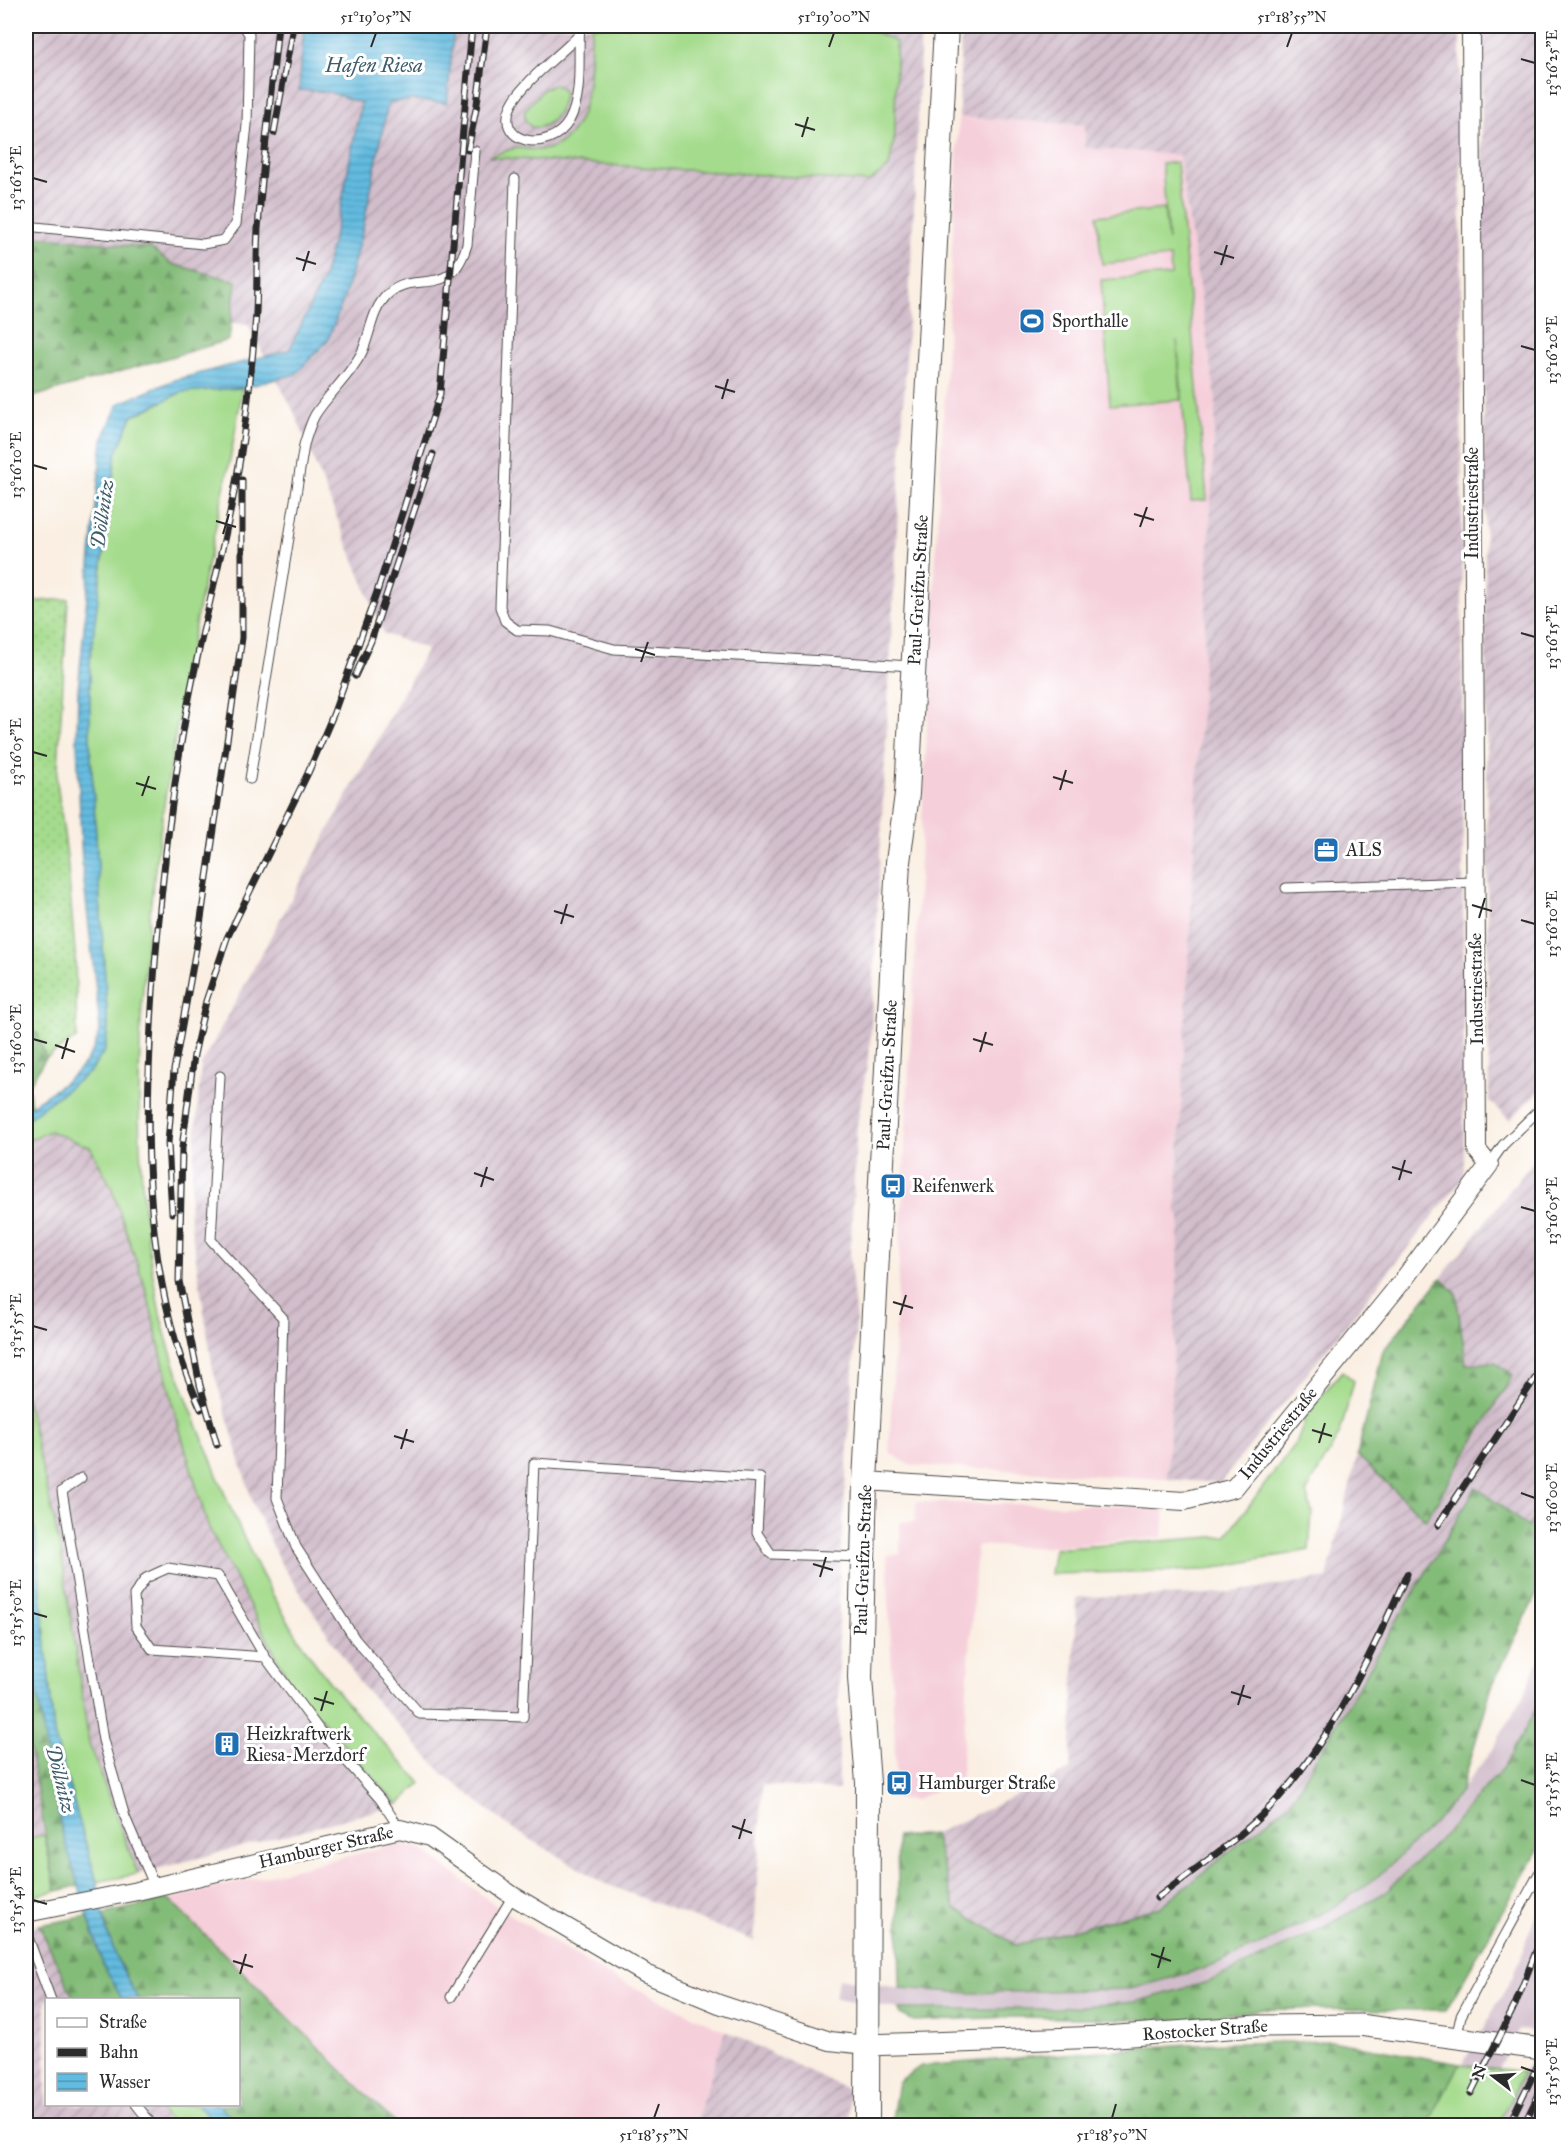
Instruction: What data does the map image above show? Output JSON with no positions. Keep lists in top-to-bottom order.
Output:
{
  "streets": {
    "main road": ["Paul-Greifzu-Straße"],
    "street": ["Industriestraße", "Hamburger Straße", "Rostocker Straße"]
  },
  "crossings": [
    ["Industriestraße", "Paul-Greifzu-Straße"],
    ["Paul-Greifzu-Straße", "Hamburger Straße"],
    ["Paul-Greifzu-Straße", "Rostocker Straße"],
    ["Hamburger Straße", "Rostocker Straße"]
  ],
  "water": ["Hafen Riesa", "Döllnitz"],
  "places": {
    "sports": ["Sporthalle"],
    "office": ["ALS"],
    "bus stop": ["Reifenwerk", "Hamburger Straße"],
    "building": ["Heizkraftwerk Riesa-Merzdorf"]
  },
  "legend": ["Straße", "Bahn", "Wasser"],
  "north": "left",
  "coordinates": [
    "51°19'05\"N",
    "51°19'00\"N",
    "51°18'55\"N",
    "13°16'25\"E",
    "13°16'15\"E",
    "13°16'20\"E",
    "13°16'10\"E",
    "13°16'05\"E",
    "13°16'00\"E",
    "13°15'55\"E",
    "13°15'50\"E",
    "13°15'45\"E",
    "51°18'50\"N"
  ]
}
